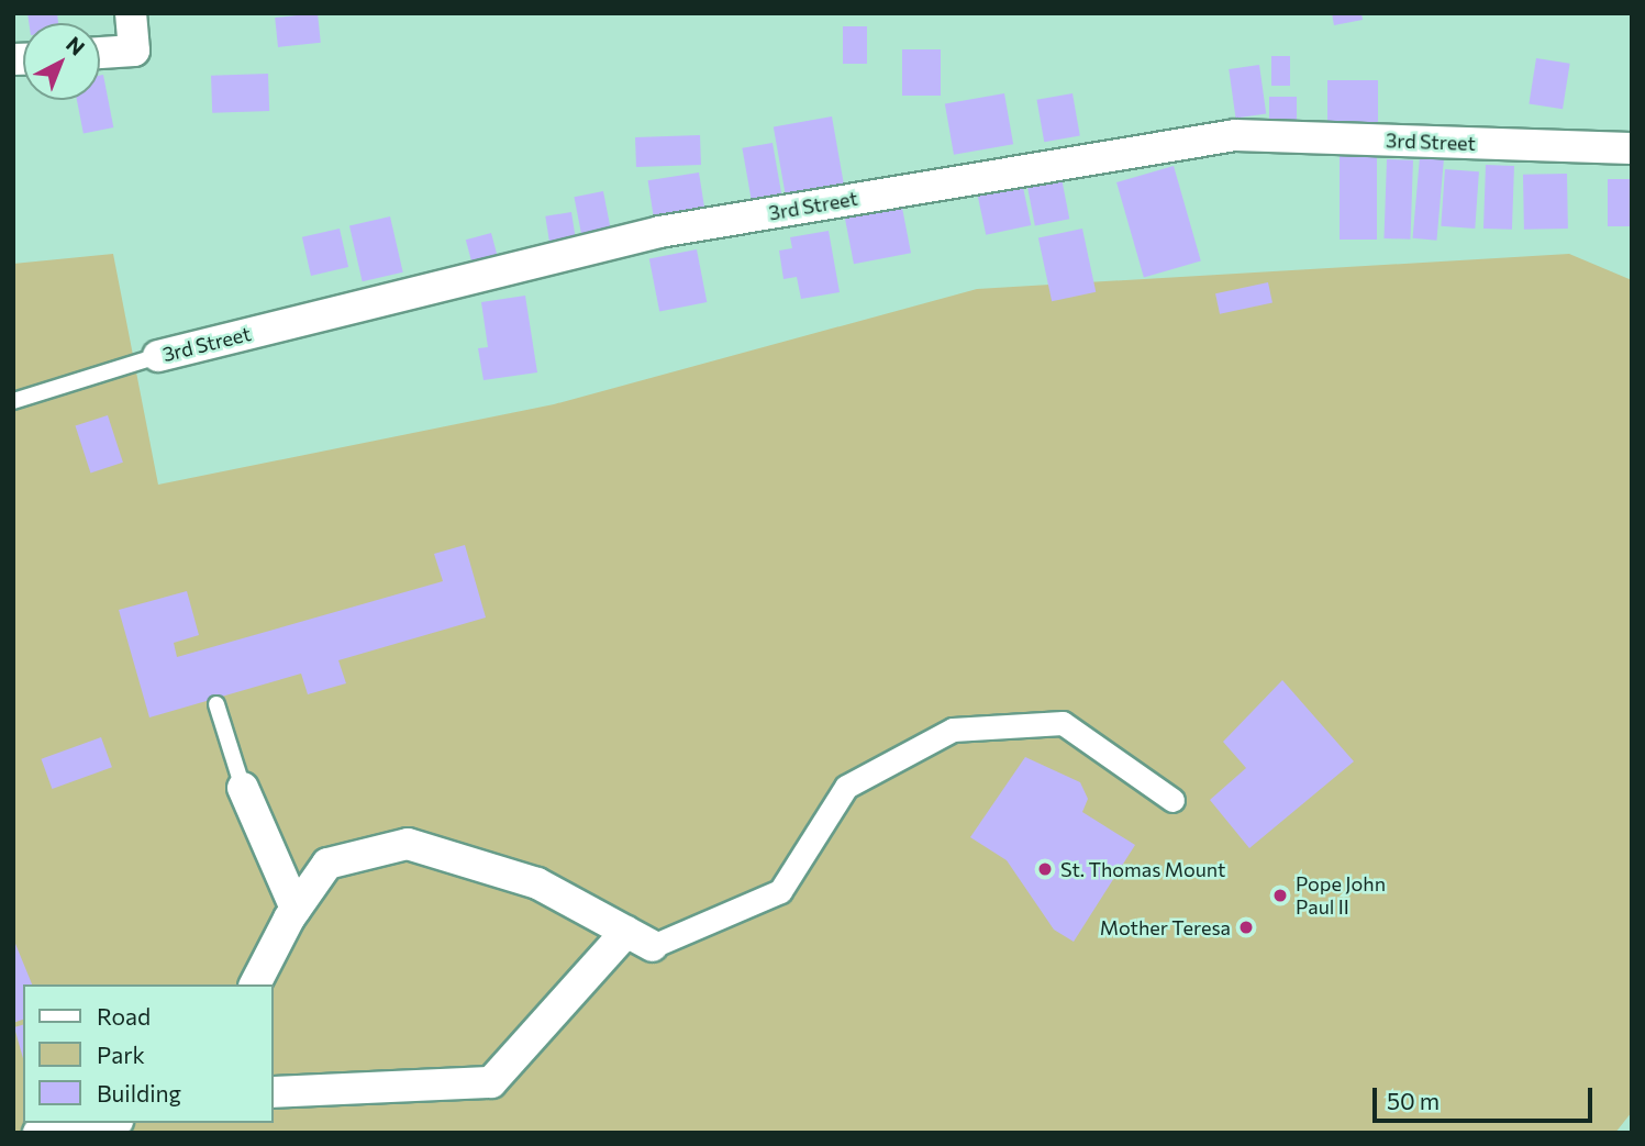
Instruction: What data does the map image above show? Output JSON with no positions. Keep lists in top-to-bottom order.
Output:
{
  "streets": {
    "street": ["3rd Street"]
  },
  "places": ["St. Thomas Mount", "Pope John Paul II", "Mother Teresa"],
  "legend": ["Road", "Park", "Building"],
  "scale_bar": "50 m",
  "north": "top right"
}
